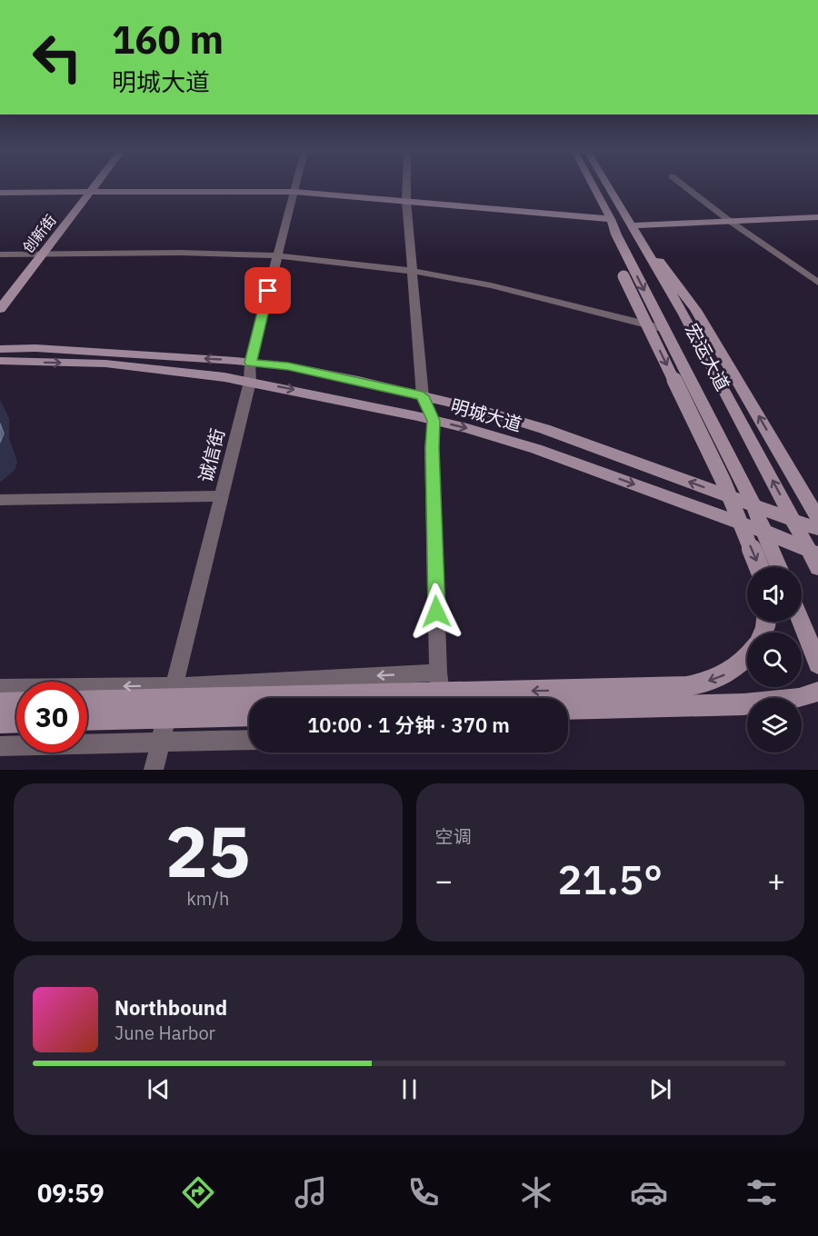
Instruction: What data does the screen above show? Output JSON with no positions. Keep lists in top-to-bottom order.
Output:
{
  "streets": {
    "main road": ["创新街", "宏运大道", "明城大道"],
    "street": ["诚信街"]
  },
  "crossings": [
    ["宏运大道", "明城大道"],
    ["明城大道", "诚信街"]
  ],
  "page": {
    "turn": ["160 m", "明城大道"],
    "limit": "30",
    "trip": "10:00 · 1 分钟 · 370 m",
    "tile": [
      ["25", "km/h"],
      "空调"
    ],
    "heat": ["−", "21.5°", "+"],
    "song": ["Northbound", "June Harbor"],
    "tabs": "09:59"
  }
}
